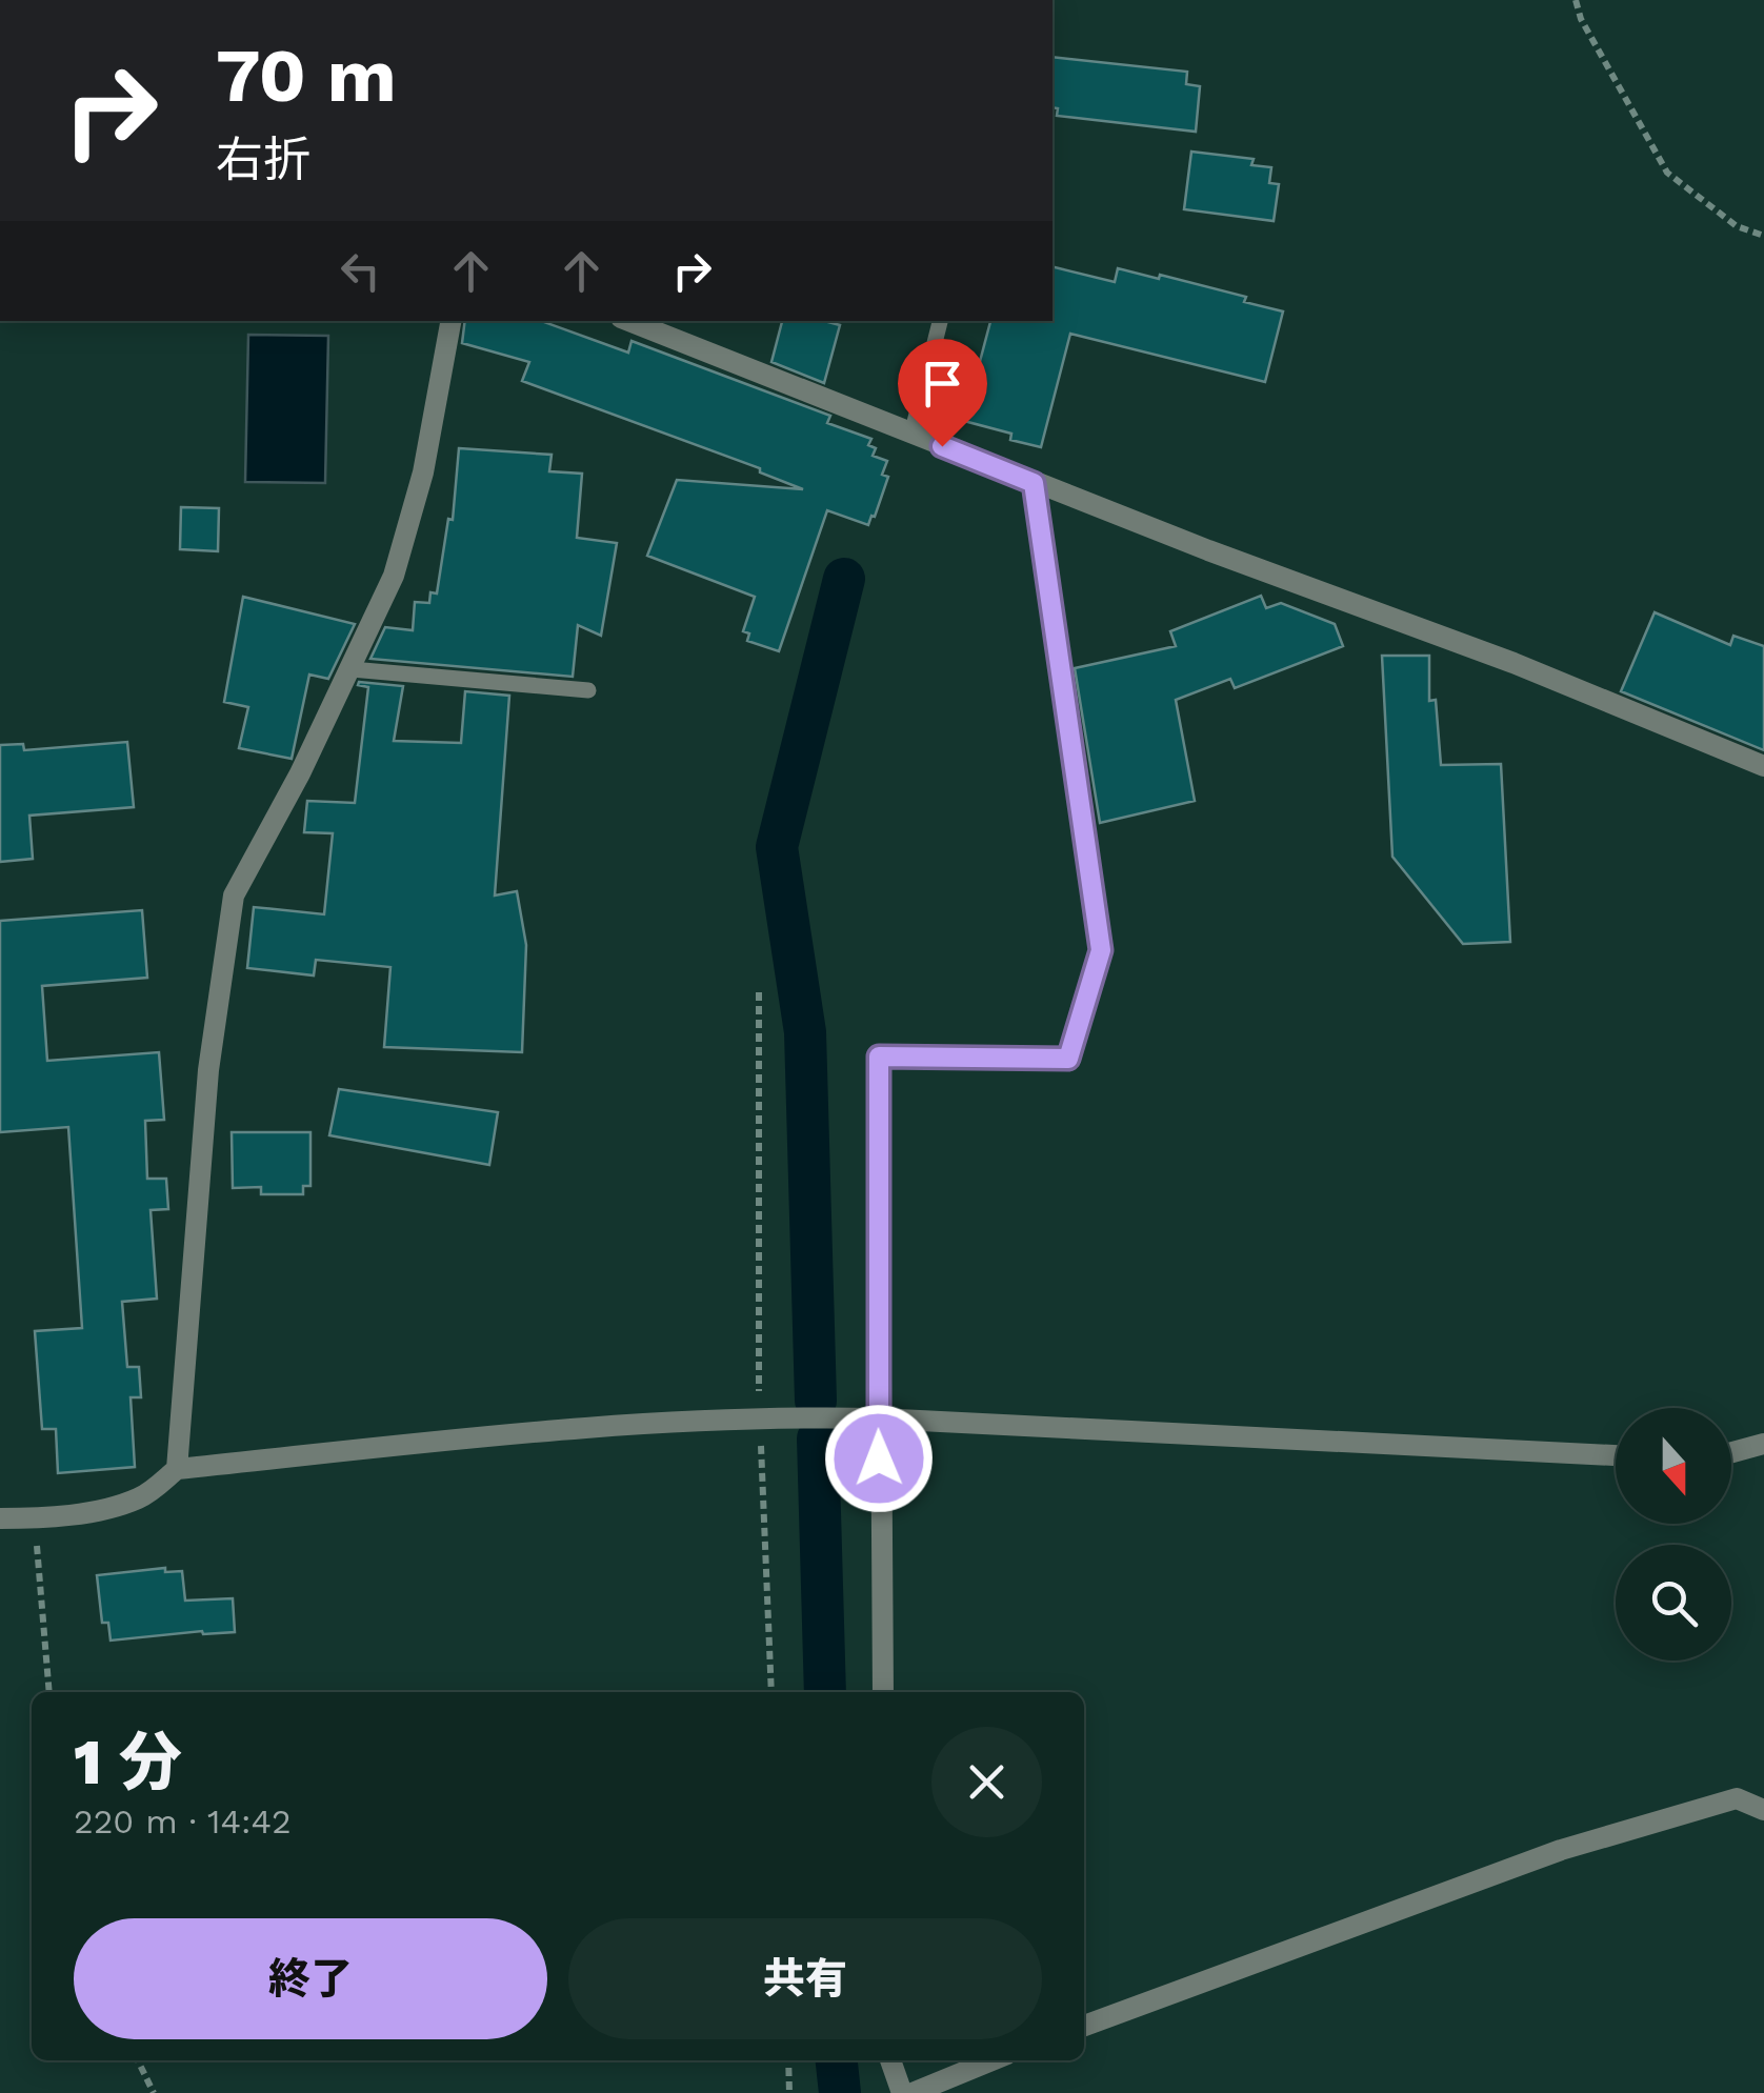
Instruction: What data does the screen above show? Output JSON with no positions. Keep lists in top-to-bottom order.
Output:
{
  "north": "bottom",
  "page": {
    "turn": ["70 m", "右折"],
    "heading": ["1 分", "220 m · 14:42"],
    "buttons": ["終了", "共有"]
  }
}
